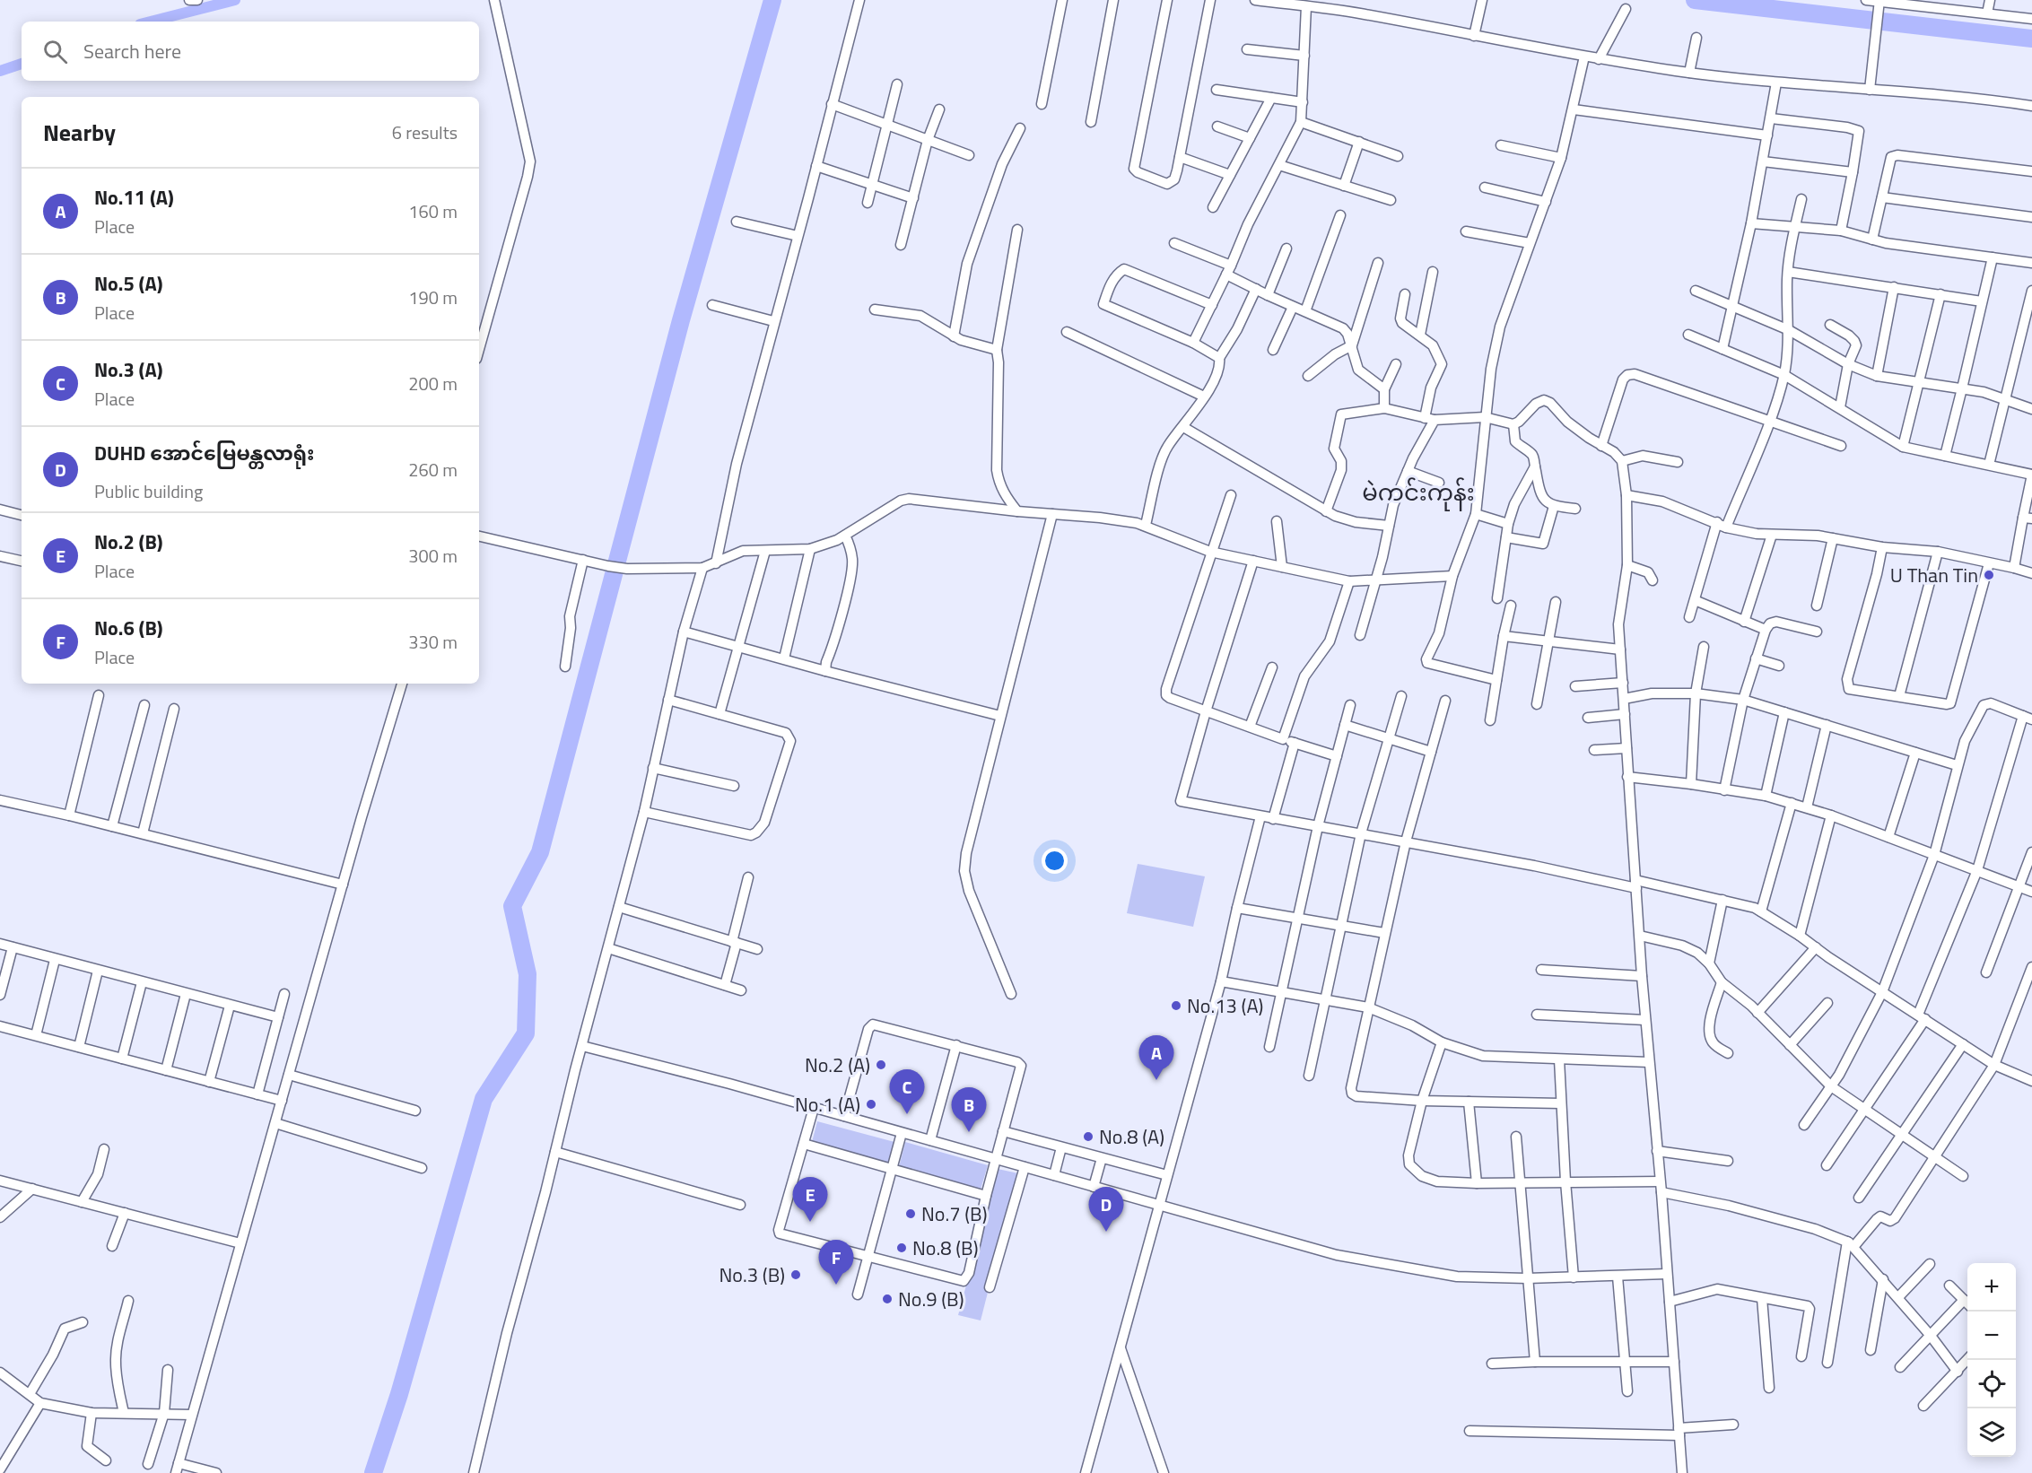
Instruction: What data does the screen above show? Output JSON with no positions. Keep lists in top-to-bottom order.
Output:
{
  "districts": ["မဲကင်းကုန်း"],
  "places": [
    "U Than Tin",
    "No.13 (A)",
    "No.2 (A)",
    "No.1 (A)",
    "No.8 (A)",
    "No.7 (B)",
    "No.8 (B)",
    "No.3 (B)",
    "No.9 (B)"
  ],
  "page": {
    "search": "Search here",
    "heading": ["Nearby", "6 results"],
    "list": [
      {
        "mark": "A",
        "name": "No.11 (A)",
        "note": "Place",
        "value": "160 m"
      },
      {
        "mark": "B",
        "name": "No.5 (A)",
        "note": "Place",
        "value": "190 m"
      },
      {
        "mark": "C",
        "name": "No.3 (A)",
        "note": "Place",
        "value": "200 m"
      },
      {
        "mark": "D",
        "name": "DUHD အောင်မြေမန္တလာရုံး",
        "note": "Public building",
        "value": "260 m"
      },
      {
        "mark": "E",
        "name": "No.2 (B)",
        "note": "Place",
        "value": "300 m"
      },
      {
        "mark": "F",
        "name": "No.6 (B)",
        "note": "Place",
        "value": "330 m"
      }
    ],
    "pins": [
      "A",
      "C",
      "B",
      "E",
      "D",
      "F"
    ],
    "map_buttons": ["+", "−"]
  }
}
